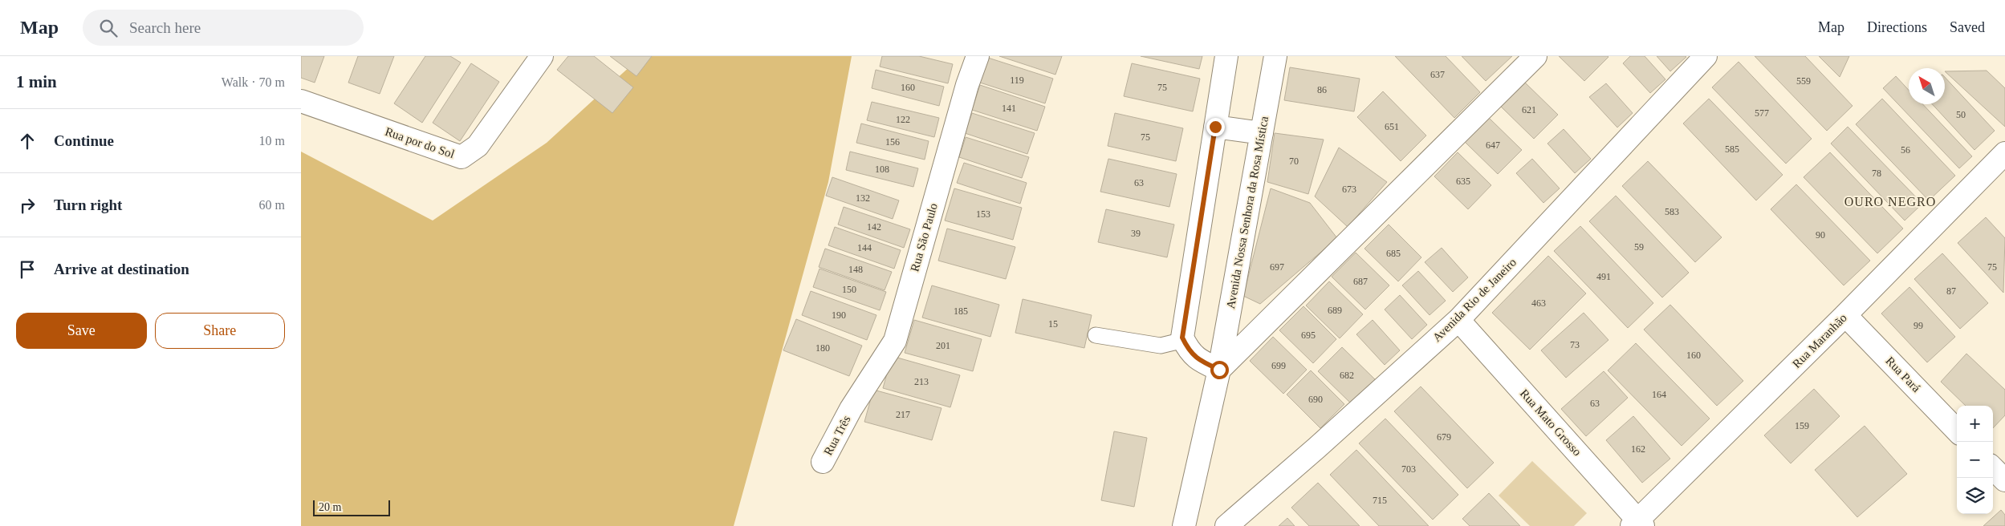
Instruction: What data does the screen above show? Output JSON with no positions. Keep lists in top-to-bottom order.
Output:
{
  "streets": {
    "street": [
      "Rua por do Sol",
      "Avenida Nossa Senhora da Rosa Mística",
      "Rua São Paulo",
      "Avenida Rio de Janeiro",
      "Rua Maranhão",
      "Rua Pará",
      "Rua Mato Grosso",
      "Rua Três"
    ]
  },
  "crossings": [
    ["Rua São Paulo", "Rua Três"],
    ["Avenida Rio de Janeiro", "Rua Mato Grosso"],
    ["Rua Maranhão", "Rua Pará"],
    ["Rua Maranhão", "Rua Mato Grosso"]
  ],
  "districts": ["OURO NEGRO"],
  "house_numbers": [
    "637",
    "119",
    "559",
    "160",
    "75",
    "86",
    "141",
    "621",
    "577",
    "50",
    "122",
    "651",
    "75",
    "156",
    "647",
    "585",
    "56",
    "70",
    "108",
    "78",
    "635",
    "63",
    "673",
    "132",
    "583",
    "153",
    "142",
    "39",
    "90",
    "59",
    "144",
    "685",
    "697",
    "75",
    "148",
    "491",
    "687",
    "150",
    "87",
    "463",
    "689",
    "185",
    "190",
    "15",
    "99",
    "695",
    "73",
    "201",
    "180",
    "160",
    "699",
    "682",
    "213",
    "164",
    "690",
    "63",
    "217",
    "159",
    "679",
    "162",
    "703",
    "715"
  ],
  "scale_bar": "20 m",
  "north": "top left",
  "page": {
    "header": "Map",
    "search": "Search here",
    "nav": ["Map", "Directions", "Saved"],
    "heading": ["1 min", "Walk · 70 m"],
    "list": [
      ["Continue", "10 m"],
      ["Turn right", "60 m"],
      "Arrive at destination"
    ],
    "buttons": ["Save", "Share"],
    "map_buttons": ["+", "−"],
    "scale": "20 m"
  }
}
